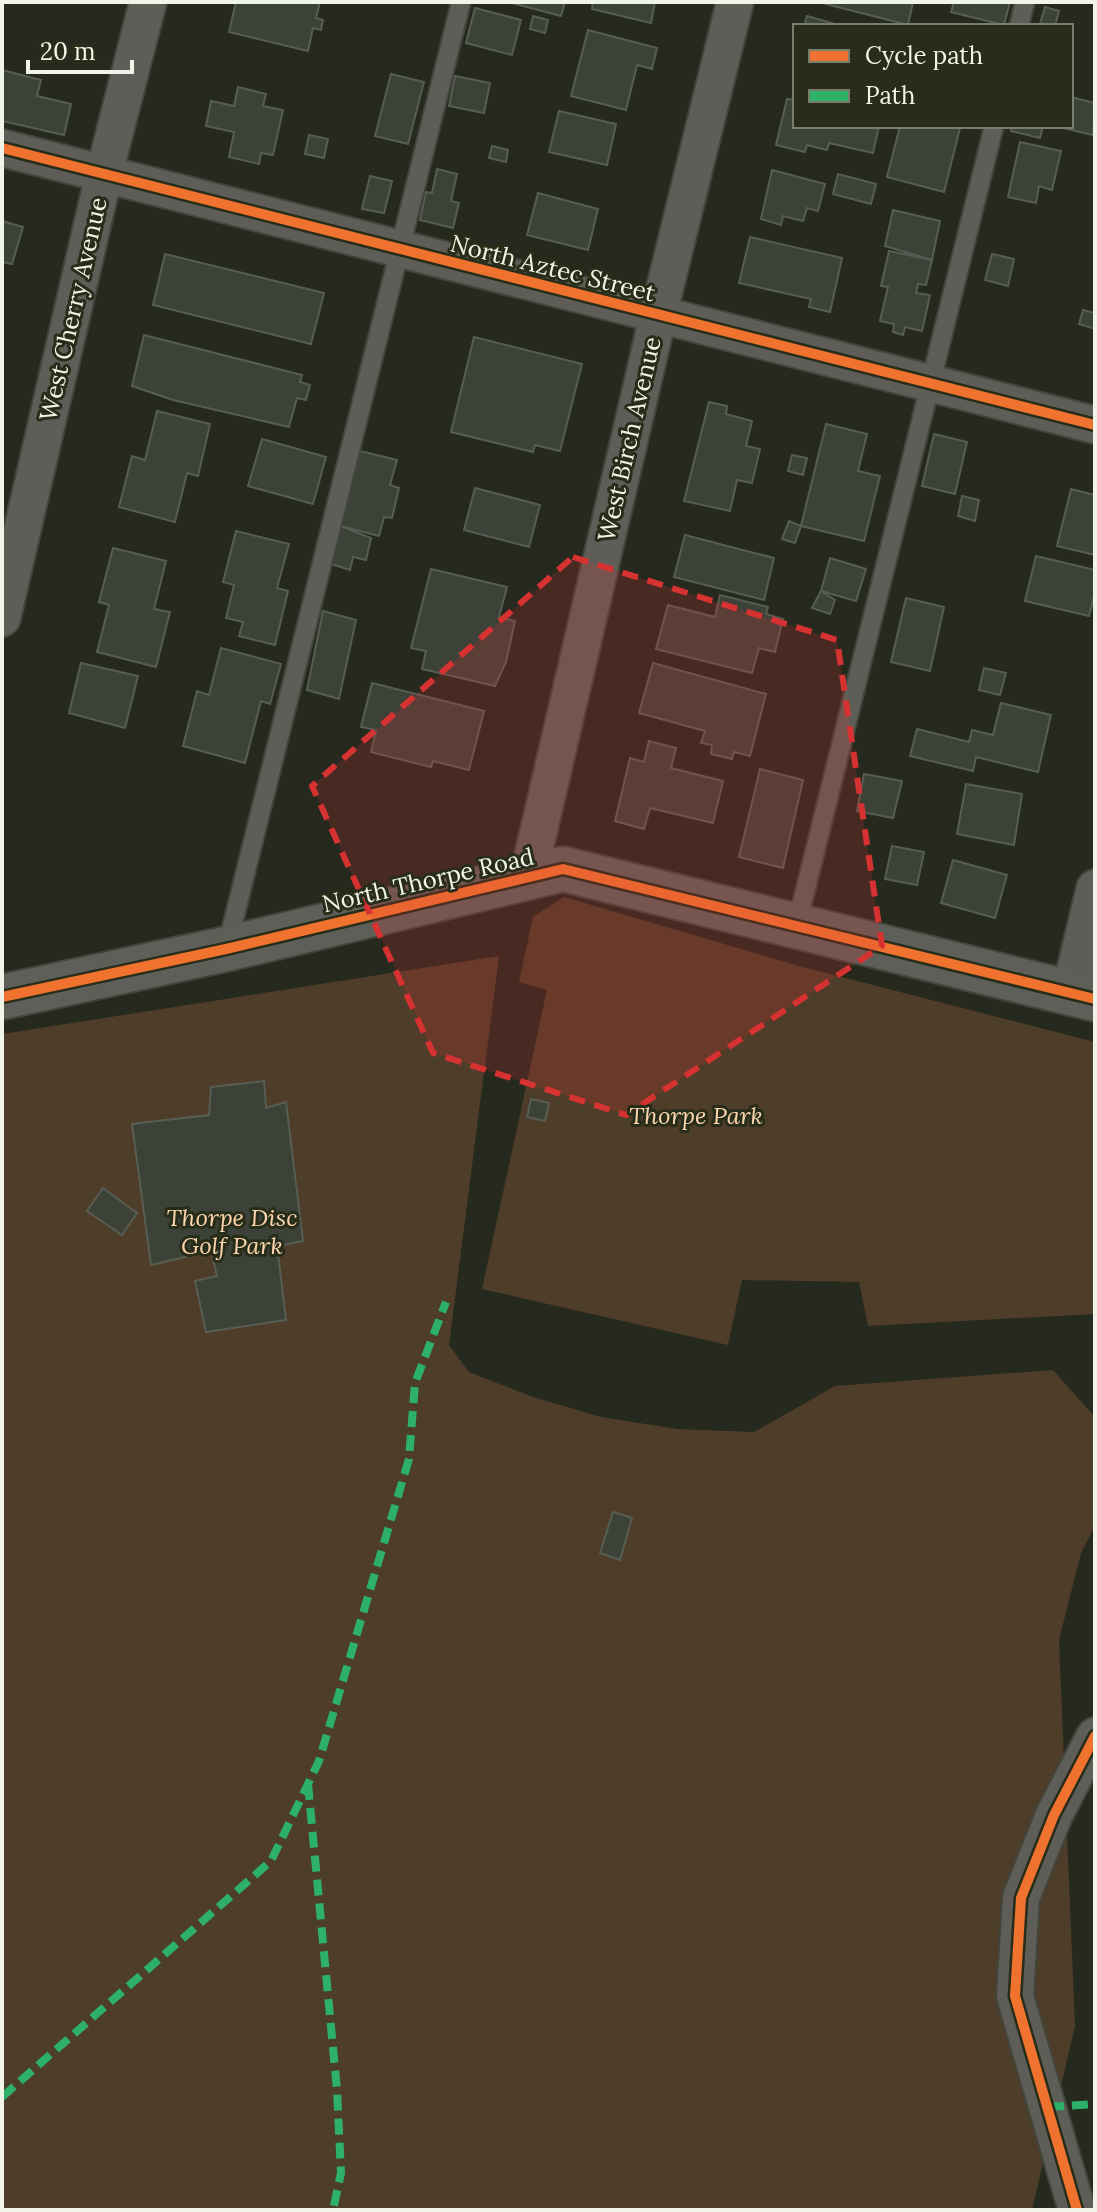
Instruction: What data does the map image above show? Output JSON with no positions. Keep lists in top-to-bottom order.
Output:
{
  "streets": {
    "street": [
      "North Aztec Street",
      "West Cherry Avenue",
      "West Birch Avenue",
      "North Thorpe Road"
    ]
  },
  "crossings": [
    ["North Aztec Street", "West Cherry Avenue"],
    ["North Aztec Street", "West Birch Avenue"],
    ["West Birch Avenue", "North Thorpe Road"]
  ],
  "parks": ["Thorpe Park", "Thorpe Disc Golf Park"],
  "legend": ["Cycle path", "Path"],
  "scale_bar": "20 m"
}
